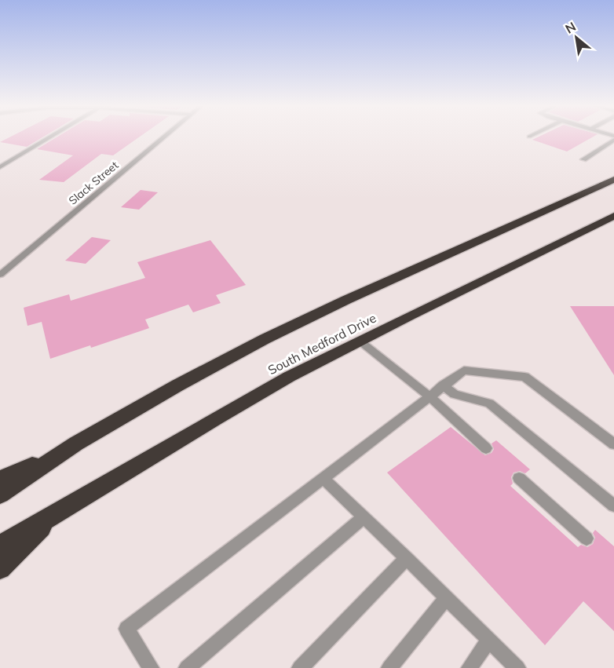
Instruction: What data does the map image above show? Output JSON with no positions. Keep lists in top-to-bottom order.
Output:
{
  "streets": {
    "highway": ["South Medford Drive"],
    "street": ["Slack Street"]
  },
  "north": "top left"
}
